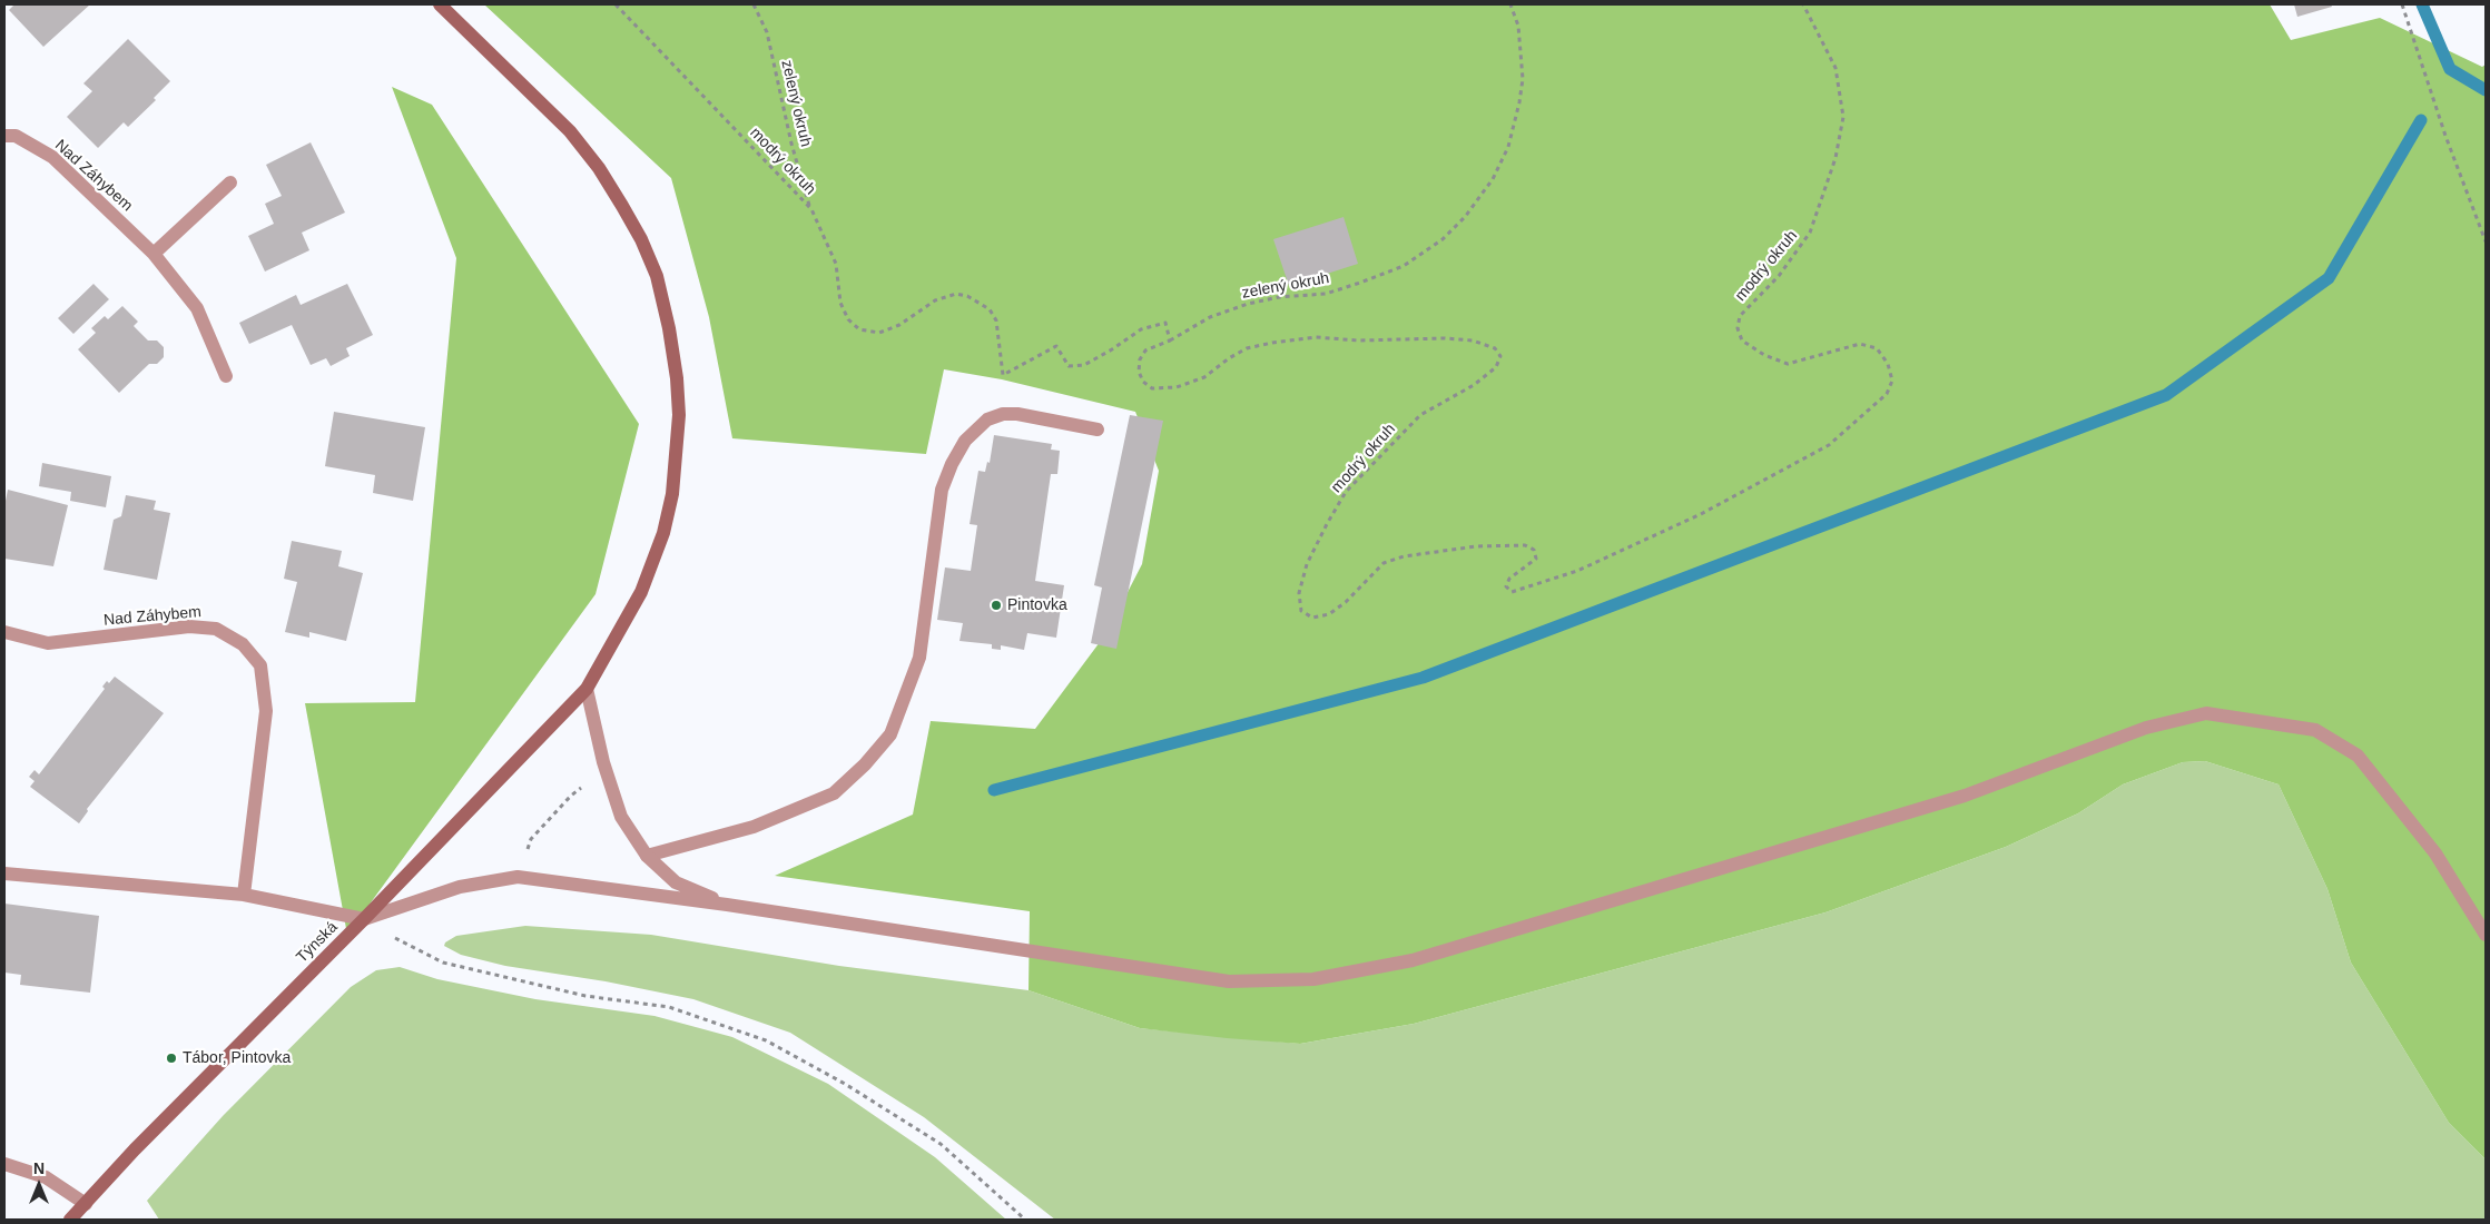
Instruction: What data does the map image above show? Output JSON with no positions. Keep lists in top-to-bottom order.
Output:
{
  "streets": {
    "main road": ["Týnská"],
    "street": ["Nad Záhybem"],
    "path": ["zelený okruh", "modrý okruh"]
  },
  "crossings": [
    ["zelený okruh", "modrý okruh"]
  ],
  "places": ["Pintovka", "Tábor, Pintovka"],
  "north": "top"
}
